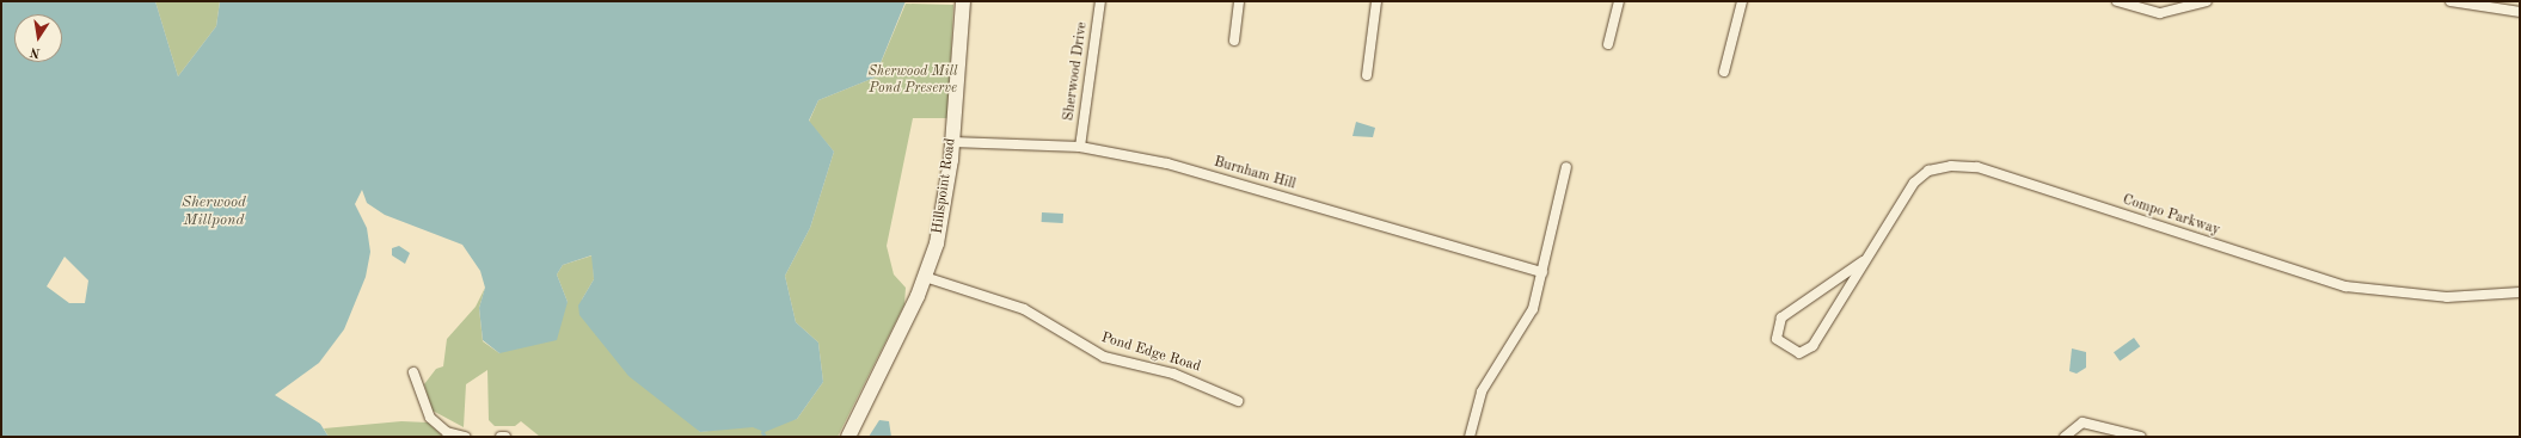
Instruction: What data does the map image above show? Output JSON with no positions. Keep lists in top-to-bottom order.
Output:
{
  "streets": {
    "street": [
      "Sherwood Drive",
      "Burnham Hill",
      "Hillspoint Road",
      "Compo Parkway",
      "Pond Edge Road"
    ]
  },
  "crossings": [
    ["Sherwood Drive", "Burnham Hill"],
    ["Burnham Hill", "Hillspoint Road"],
    ["Hillspoint Road", "Pond Edge Road"]
  ],
  "water": ["Sherwood Millpond"],
  "parks": ["Sherwood Mill Pond Preserve"],
  "north": "bottom"
}
